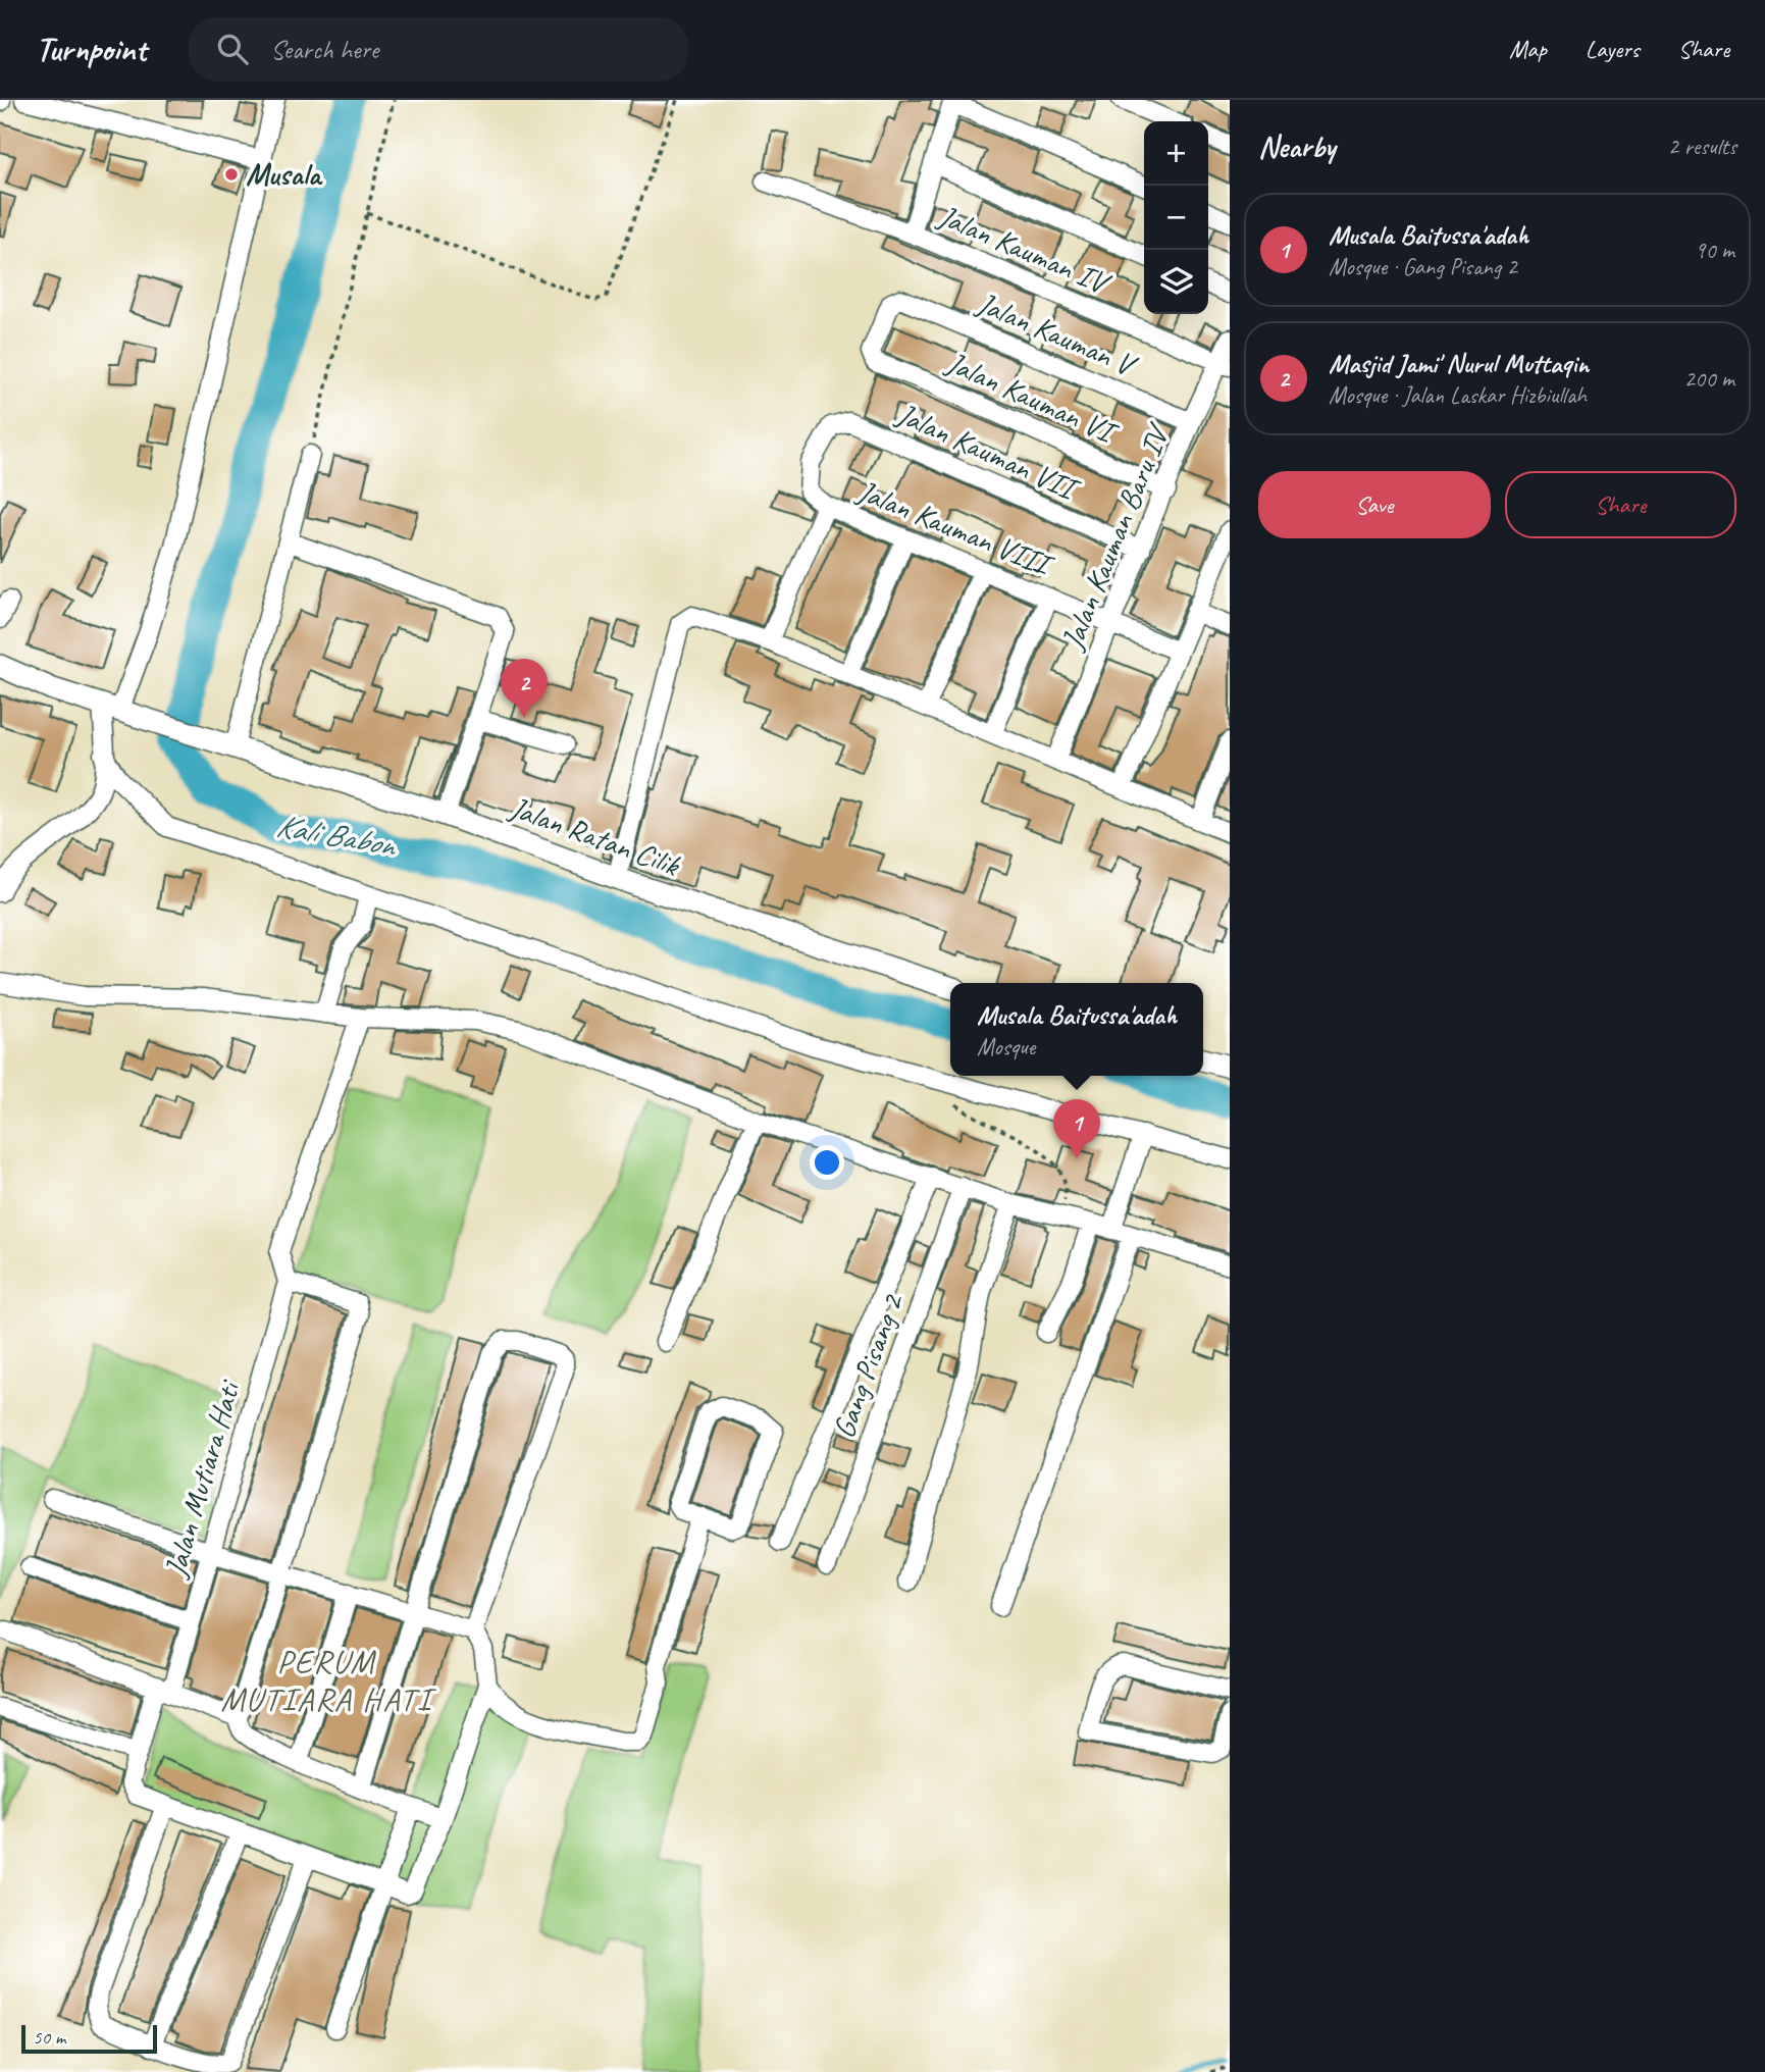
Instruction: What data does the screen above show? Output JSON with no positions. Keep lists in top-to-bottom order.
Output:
{
  "streets": {
    "street": [
      "Jalan Kauman IV",
      "Jalan Kauman V",
      "Jalan Kauman VI",
      "Jalan Kauman VII",
      "Jalan Kauman VIII",
      "Jalan Kauman Baru IV",
      "Jalan Ratan Cilik",
      "Gang Pisang 2",
      "Jalan Mutiara Hati"
    ]
  },
  "crossings": [
    ["Jalan Kauman IV", "Jalan Kauman Baru IV"],
    ["Jalan Kauman V", "Jalan Kauman VI"],
    ["Jalan Kauman V", "Jalan Kauman Baru IV"],
    ["Jalan Kauman VI", "Jalan Kauman Baru IV"],
    ["Jalan Kauman VII", "Jalan Kauman VIII"],
    ["Jalan Kauman VII", "Jalan Kauman Baru IV"],
    ["Jalan Kauman VIII", "Jalan Kauman Baru IV"]
  ],
  "districts": ["PERUM MUTIARA HATI"],
  "water": ["Kali Babon"],
  "places": ["Musala"],
  "scale_bar": "50 m",
  "page": {
    "header": "Turnpoint",
    "search": "Search here",
    "nav": ["Map", "Layers", "Share"],
    "heading": ["Nearby", "2 results"],
    "map_buttons": ["+", "−"],
    "list": [
      {
        "mark": "1",
        "name": "Musala Baitussa'adah",
        "note": "Mosque · Gang Pisang 2",
        "value": "90 m"
      },
      {
        "mark": "2",
        "name": "Masjid Jami' Nurul Muttaqin",
        "note": "Mosque · Jalan Laskar Hizbiullah",
        "value": "200 m"
      }
    ],
    "buttons": ["Save", "Share"],
    "pins": ["2", "1"],
    "popup": ["Musala Baitussa'adah", "Mosque"],
    "scale": "50 m"
  }
}
